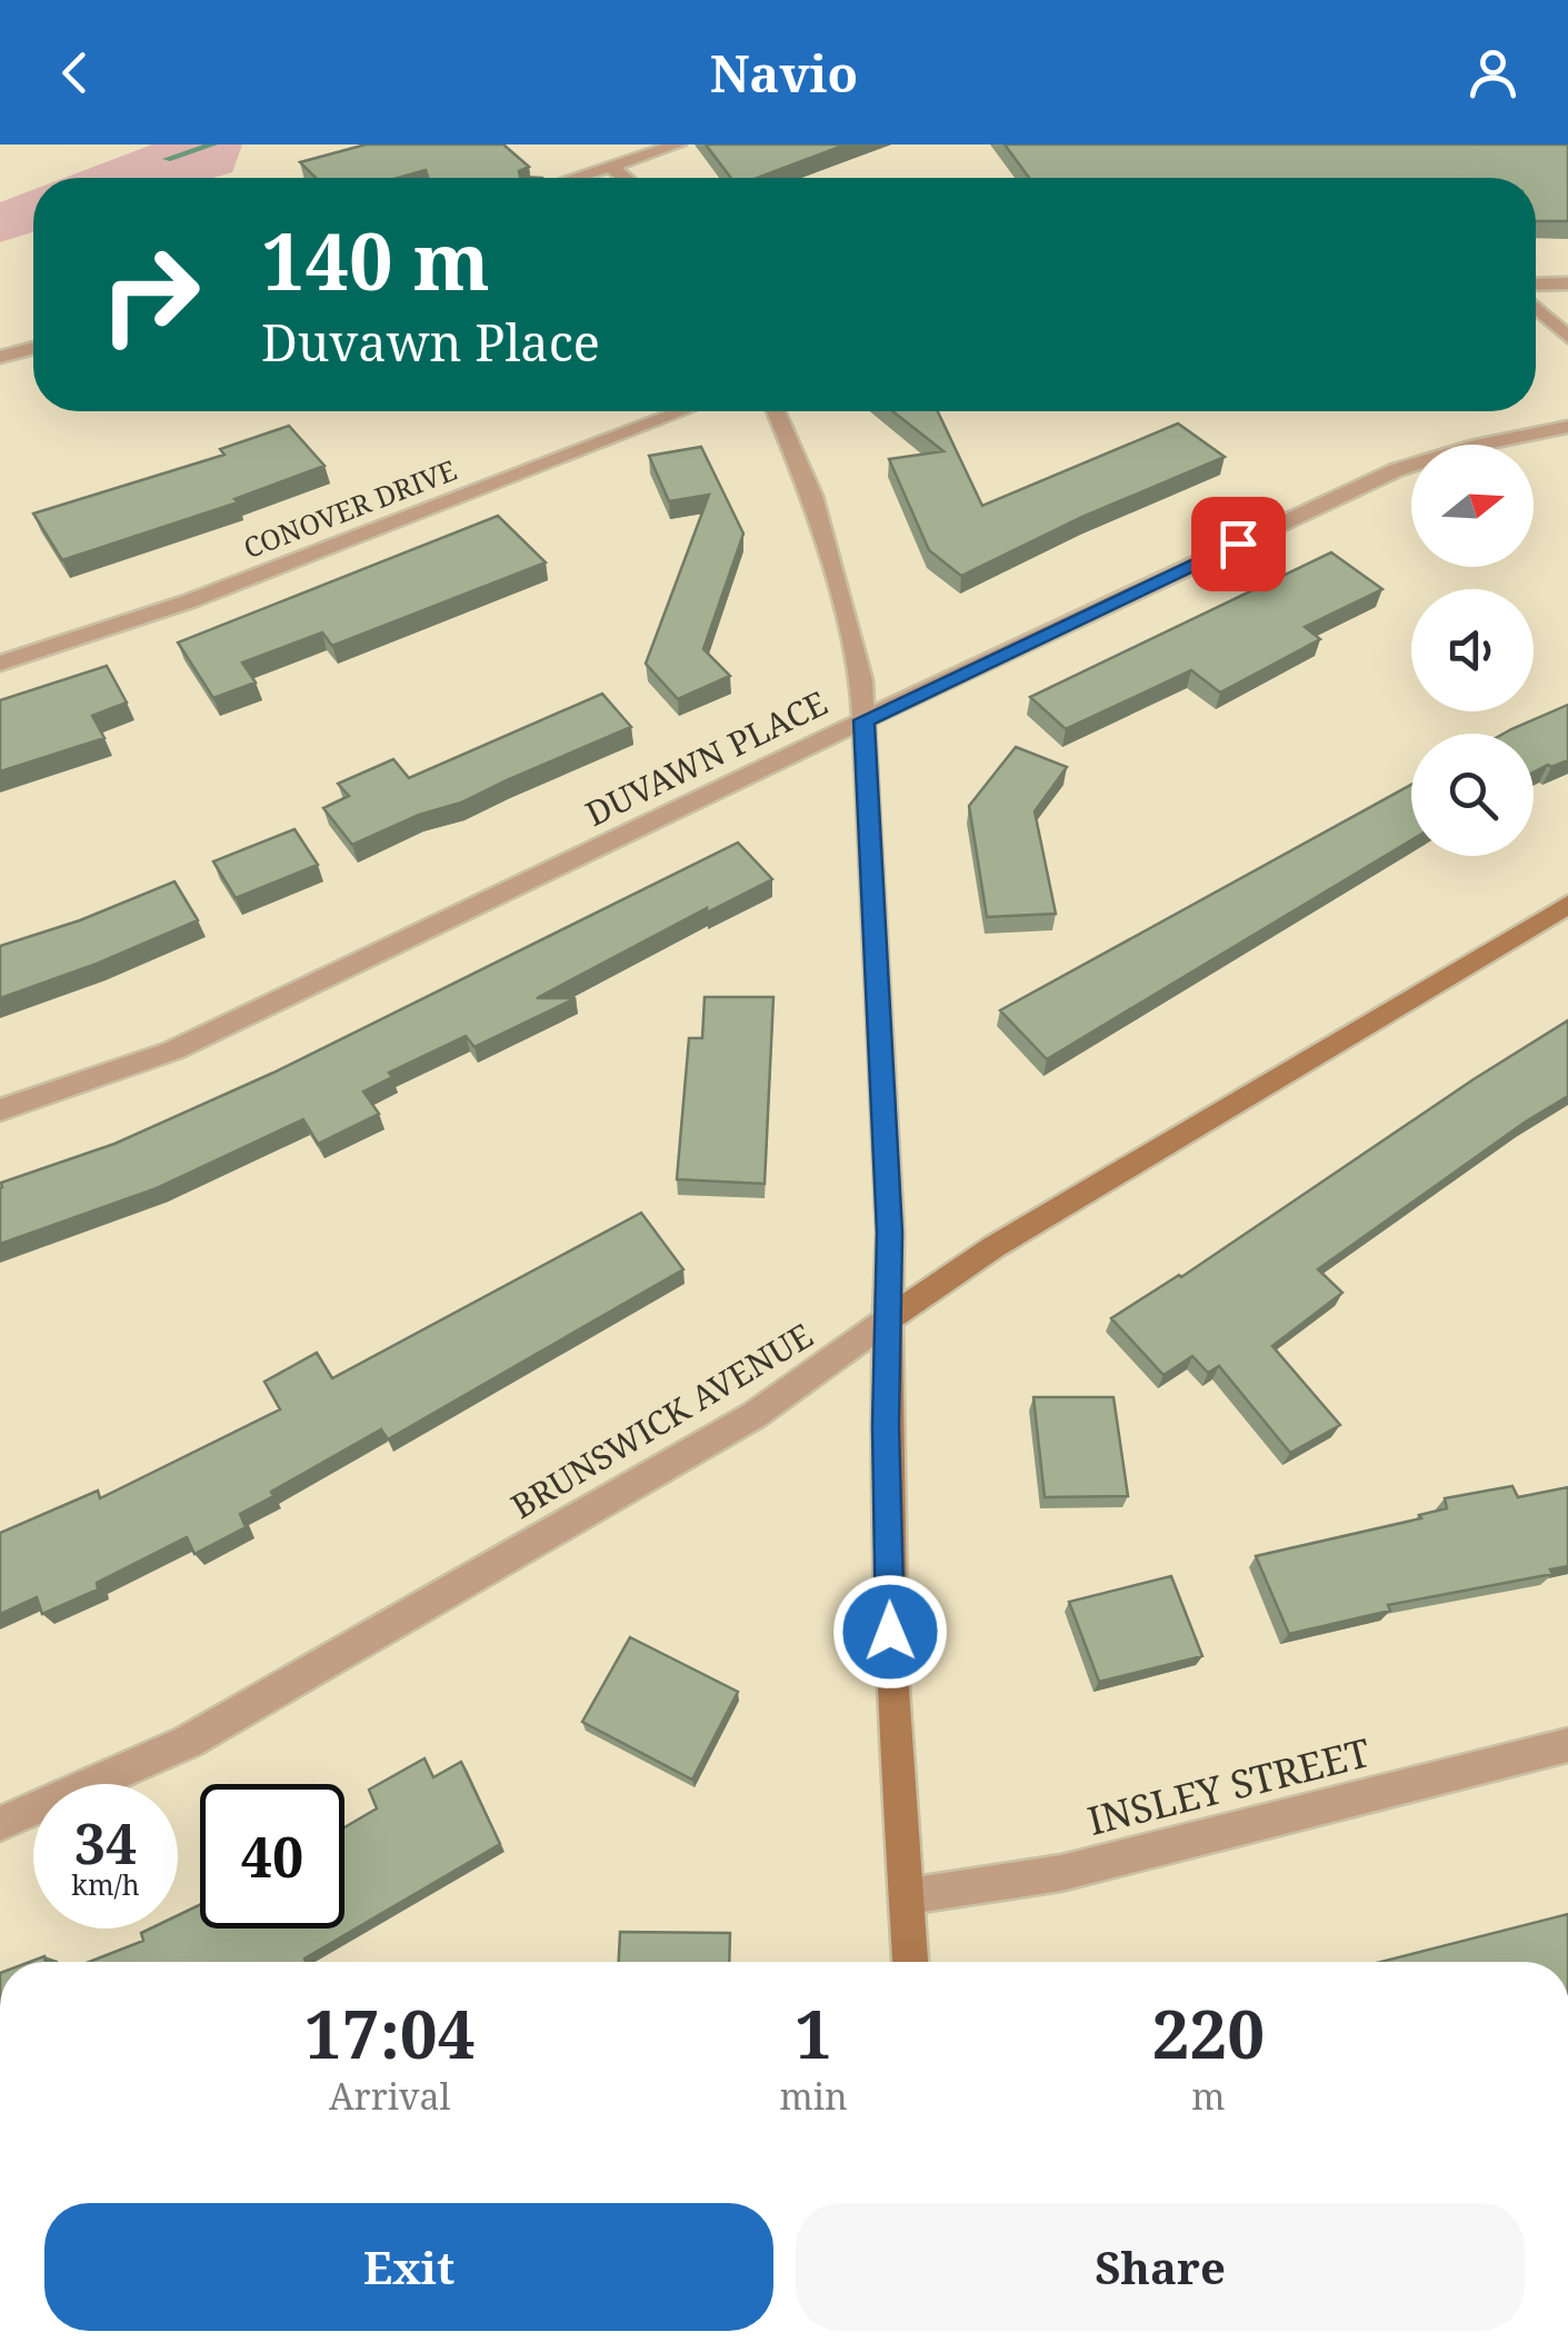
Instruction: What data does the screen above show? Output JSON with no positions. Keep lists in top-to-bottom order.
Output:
{
  "streets": {
    "street": [
      "CONOVER DRIVE",
      "DUVAWN PLACE",
      "BRUNSWICK AVENUE",
      "INSLEY STREET"
    ]
  },
  "north": "right",
  "page": {
    "header": "Navio",
    "turn": ["140 m", "Duvawn Place"],
    "speed": "34 km/h",
    "limit": "40",
    "eta": [
      "17:04",
      "Arrival",
      "1",
      "min",
      "220",
      "m"
    ],
    "buttons": ["Exit", "Share"]
  }
}
